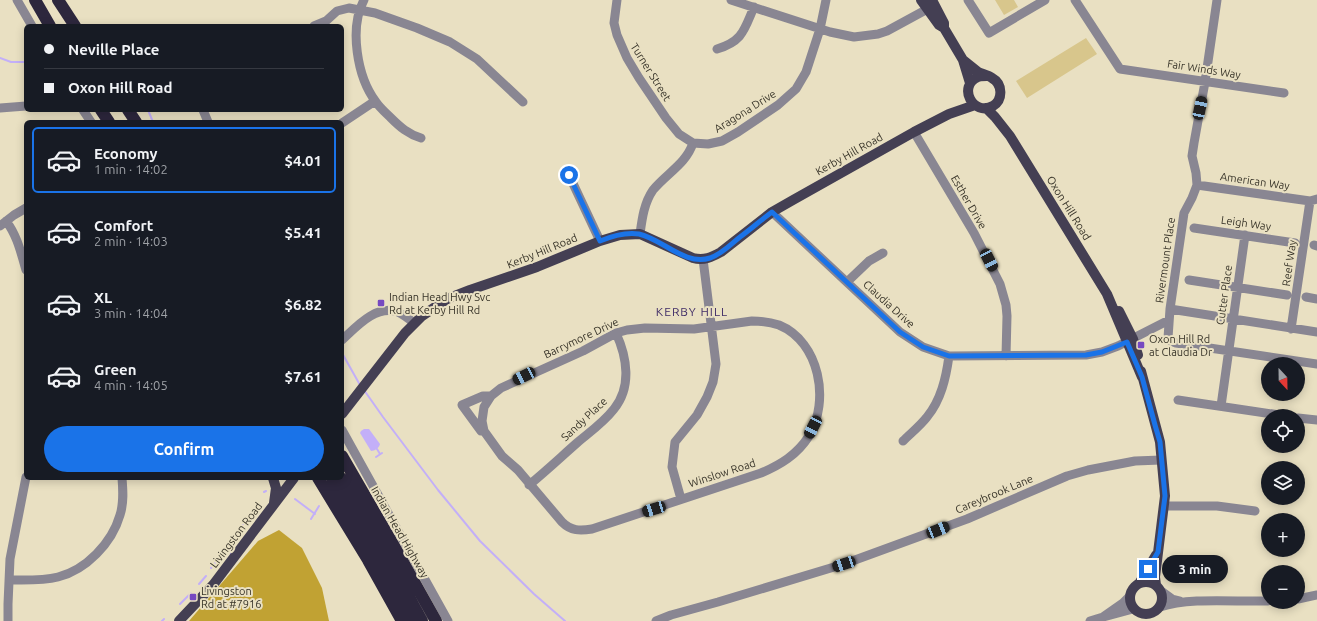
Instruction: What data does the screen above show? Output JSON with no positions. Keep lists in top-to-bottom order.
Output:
{
  "streets": {
    "highway": ["Indian Head Highway"],
    "main road": ["Kerby Hill Road", "Oxon Hill Road", "Livingston Road"],
    "street": [
      "Fair Winds Way",
      "Turner Street",
      "Aragona Drive",
      "American Way",
      "Esther Drive",
      "Leigh Way",
      "Rivermount Place",
      "Reef Way",
      "Cutter Place",
      "Claudia Drive",
      "Barrymore Drive",
      "Sandy Place",
      "Winslow Road",
      "Careybrook Lane"
    ]
  },
  "crossings": [
    ["Turner Street", "Aragona Drive"],
    ["Kerby Hill Road", "Esther Drive"],
    ["Kerby Hill Road", "Oxon Hill Road"],
    ["Kerby Hill Road", "Claudia Drive"],
    ["American Way", "Rivermount Place"],
    ["American Way", "Reef Way"],
    ["Esther Drive", "Claudia Drive"],
    ["Oxon Hill Road", "Claudia Drive"],
    ["Oxon Hill Road", "Careybrook Lane"],
    ["Leigh Way", "Cutter Place"],
    ["Rivermount Place", "Cutter Place"],
    ["Rivermount Place", "Claudia Drive"],
    ["Barrymore Drive", "Sandy Place"],
    ["Barrymore Drive", "Winslow Road"],
    ["Sandy Place", "Winslow Road"]
  ],
  "districts": ["KERBY HILL"],
  "places": {
    "transit": ["Indian Head Hwy Svc Rd at Kerby Hill Rd", "Oxon Hill Rd at Claudia Dr", "Livingston Rd at #7916"]
  },
  "north": "bottom",
  "page": {
    "banner": ["Neville Place", "Oxon Hill Road"],
    "list": [
      {
        "name": "Economy",
        "note": "1 min · 14:02",
        "value": "$4.01"
      },
      {
        "name": "Comfort",
        "note": "2 min · 14:03",
        "value": "$5.41"
      },
      {
        "name": "XL",
        "note": "3 min · 14:04",
        "value": "$6.82"
      },
      {
        "name": "Green",
        "note": "4 min · 14:05",
        "value": "$7.61"
      }
    ],
    "map_buttons": ["+", "−"],
    "buttons": "Confirm",
    "bubble": "3 min"
  }
}
